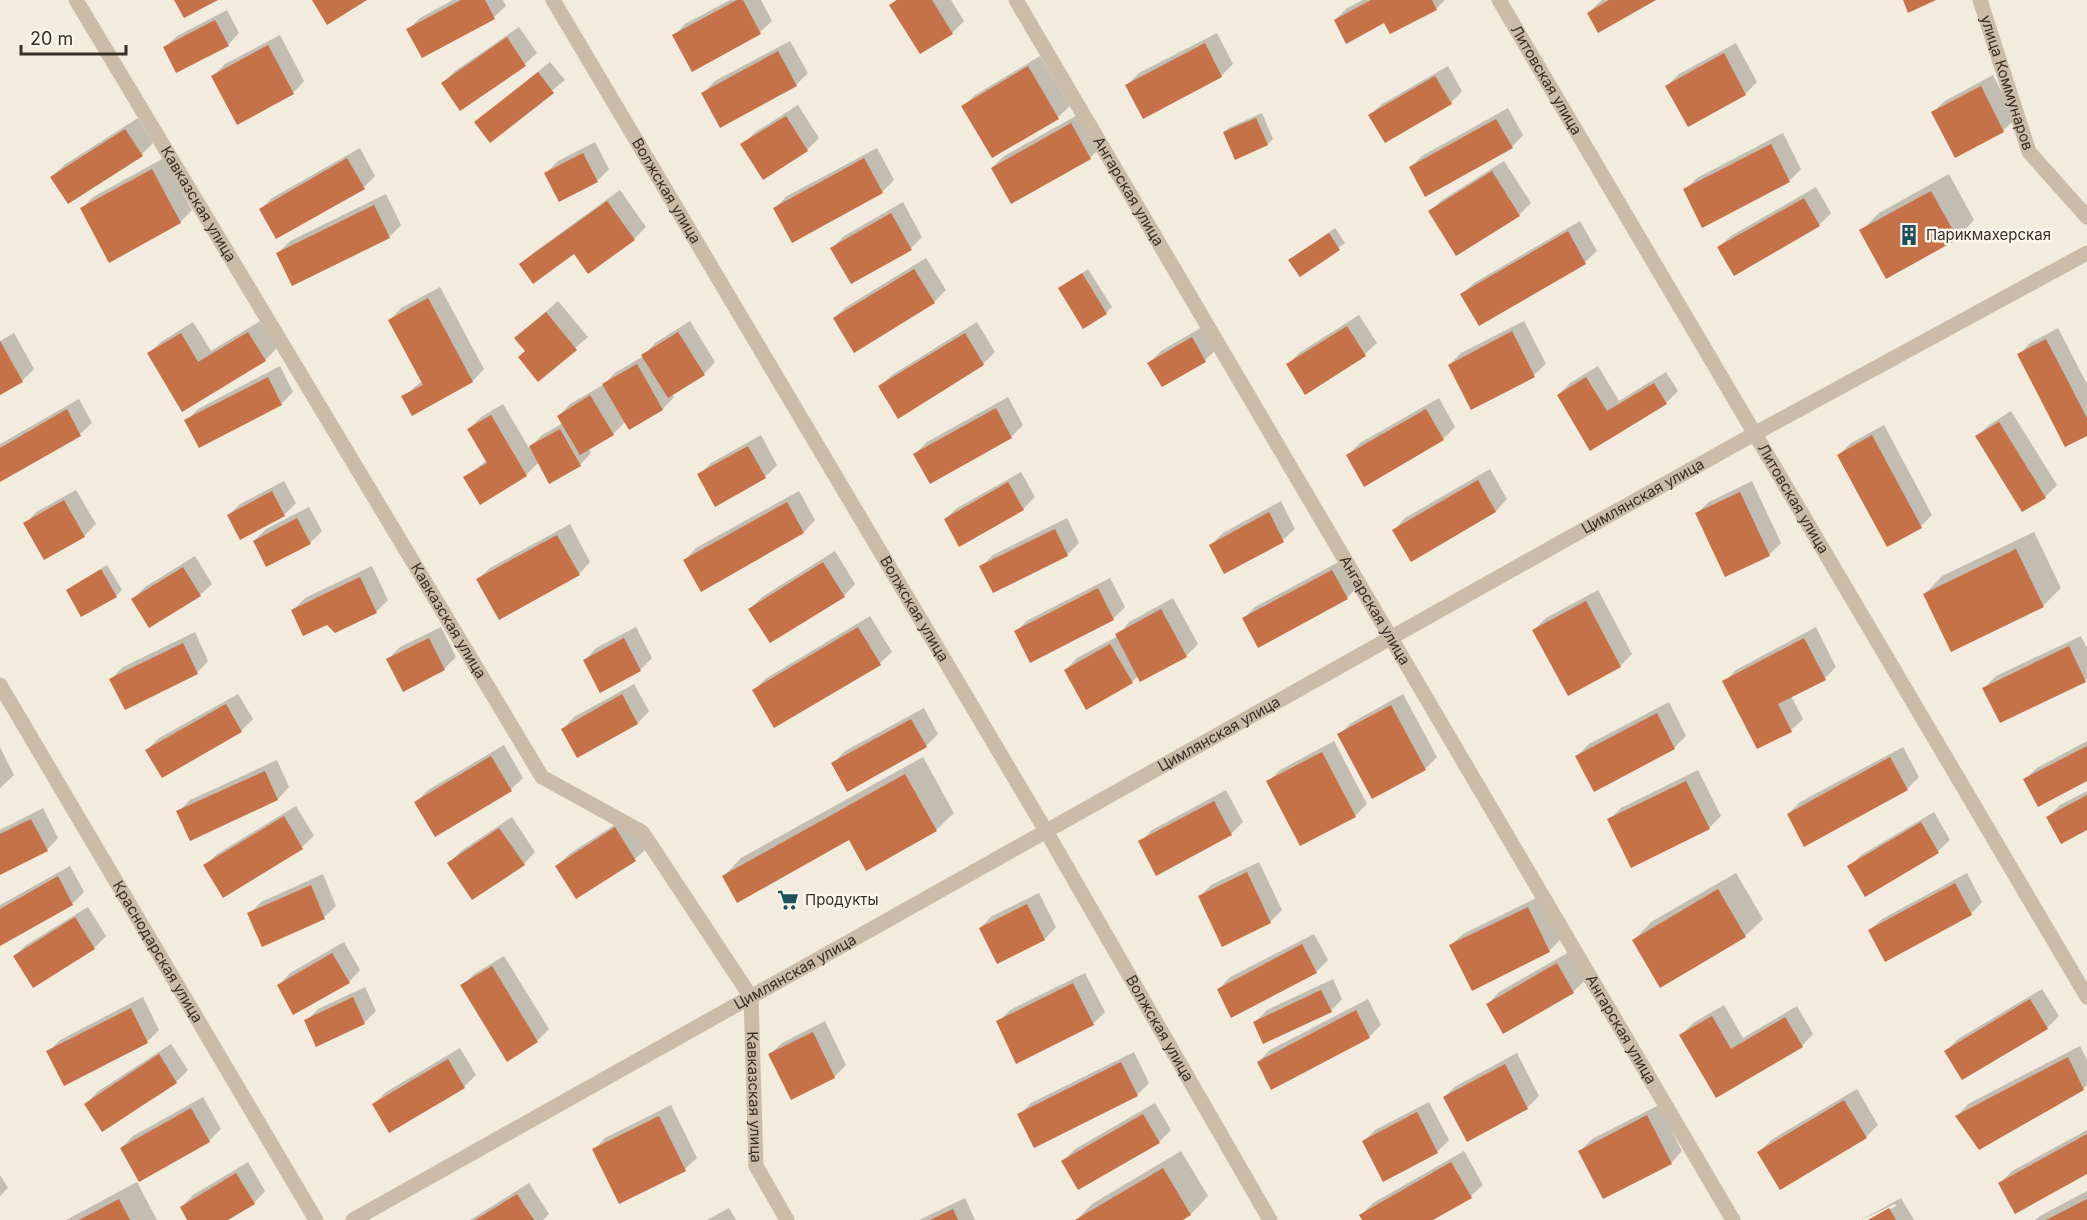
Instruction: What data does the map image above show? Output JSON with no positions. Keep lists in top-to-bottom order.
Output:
{
  "streets": {
    "street": [
      "Литовская улица",
      "улица Коммунаров",
      "Волжская улица",
      "Ангарская улица",
      "Кавказская улица",
      "Цимлянская улица",
      "Краснодарская улица"
    ]
  },
  "crossings": [
    ["Литовская улица", "Цимлянская улица"],
    ["Волжская улица", "Цимлянская улица"],
    ["Ангарская улица", "Цимлянская улица"],
    ["Кавказская улица", "Цимлянская улица"]
  ],
  "places": {
    "building": ["Парикмахерская"],
    "supermarket": ["Продукты"]
  },
  "scale_bar": "20 m"
}
